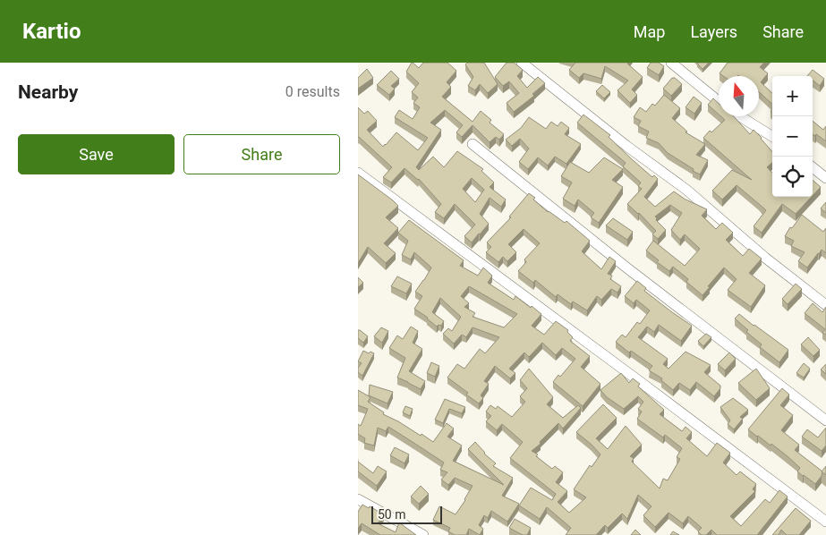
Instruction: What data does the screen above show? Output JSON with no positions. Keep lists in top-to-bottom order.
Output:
{
  "scale_bar": "50 m",
  "north": "top",
  "page": {
    "header": "Kartio",
    "nav": ["Map", "Layers", "Share"],
    "heading": ["Nearby", "0 results"],
    "map_buttons": ["+", "−"],
    "buttons": ["Save", "Share"],
    "scale": "50 m"
  }
}
